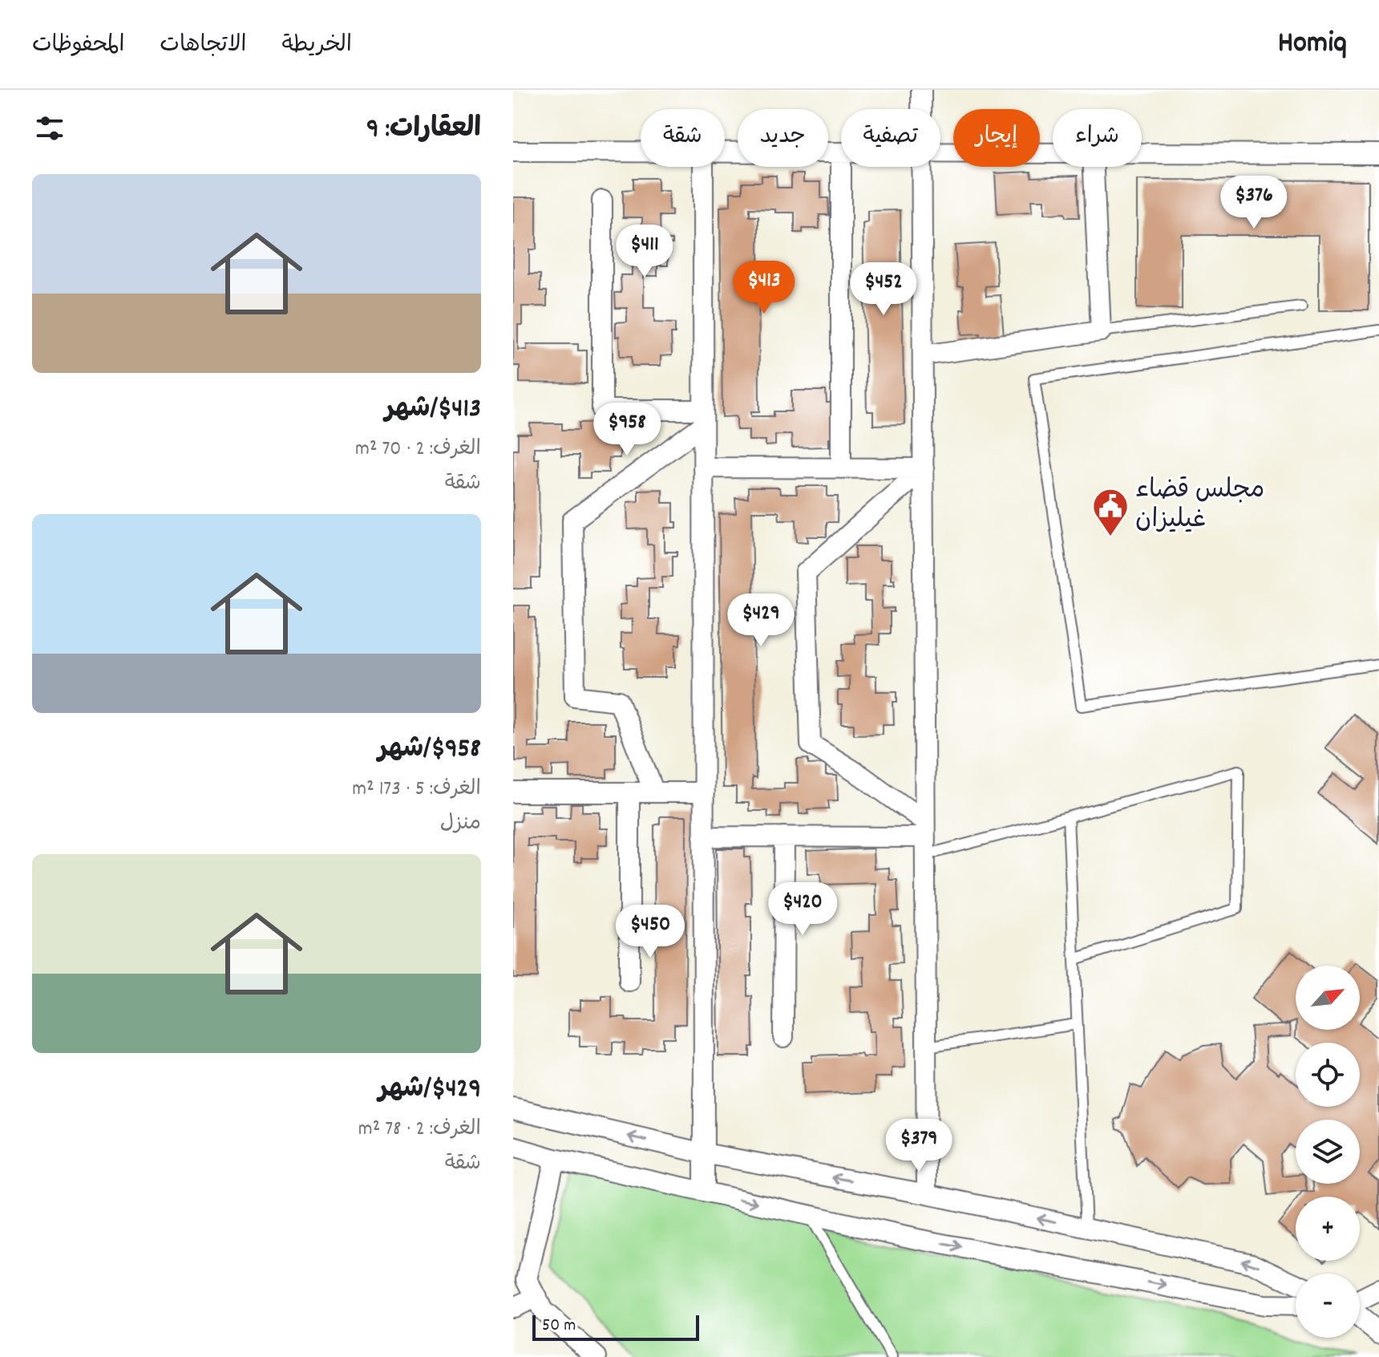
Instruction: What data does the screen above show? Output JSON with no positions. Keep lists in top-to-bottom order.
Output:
{
  "places": {
    "public building": ["مجلس قضاء غيليزان"]
  },
  "scale_bar": "50 m",
  "north": "top right",
  "page": {
    "header": "Homiq",
    "nav": ["الخريطة", "الاتجاهات", "المحفوظات"],
    "heading": "العقارات: 9",
    "chip": [
      "شراء",
      "إيجار",
      "تصفية",
      "جديد",
      "شقة"
    ],
    "list": [
      {
        "name": "$413/شهر",
        "note": "الغرف: 2 · 70 m² · شقة"
      },
      {
        "name": "$958/شهر",
        "note": "الغرف: 5 · 173 m² · منزل"
      },
      {
        "name": "$429/شهر",
        "note": "الغرف: 2 · 78 m² · شقة"
      }
    ],
    "price": [
      "$376",
      "$411",
      "$413",
      "$452",
      "$958",
      "$429",
      "$420",
      "$450",
      "$379"
    ],
    "map_buttons": ["+", "−"],
    "scale": "50 m"
  }
}
